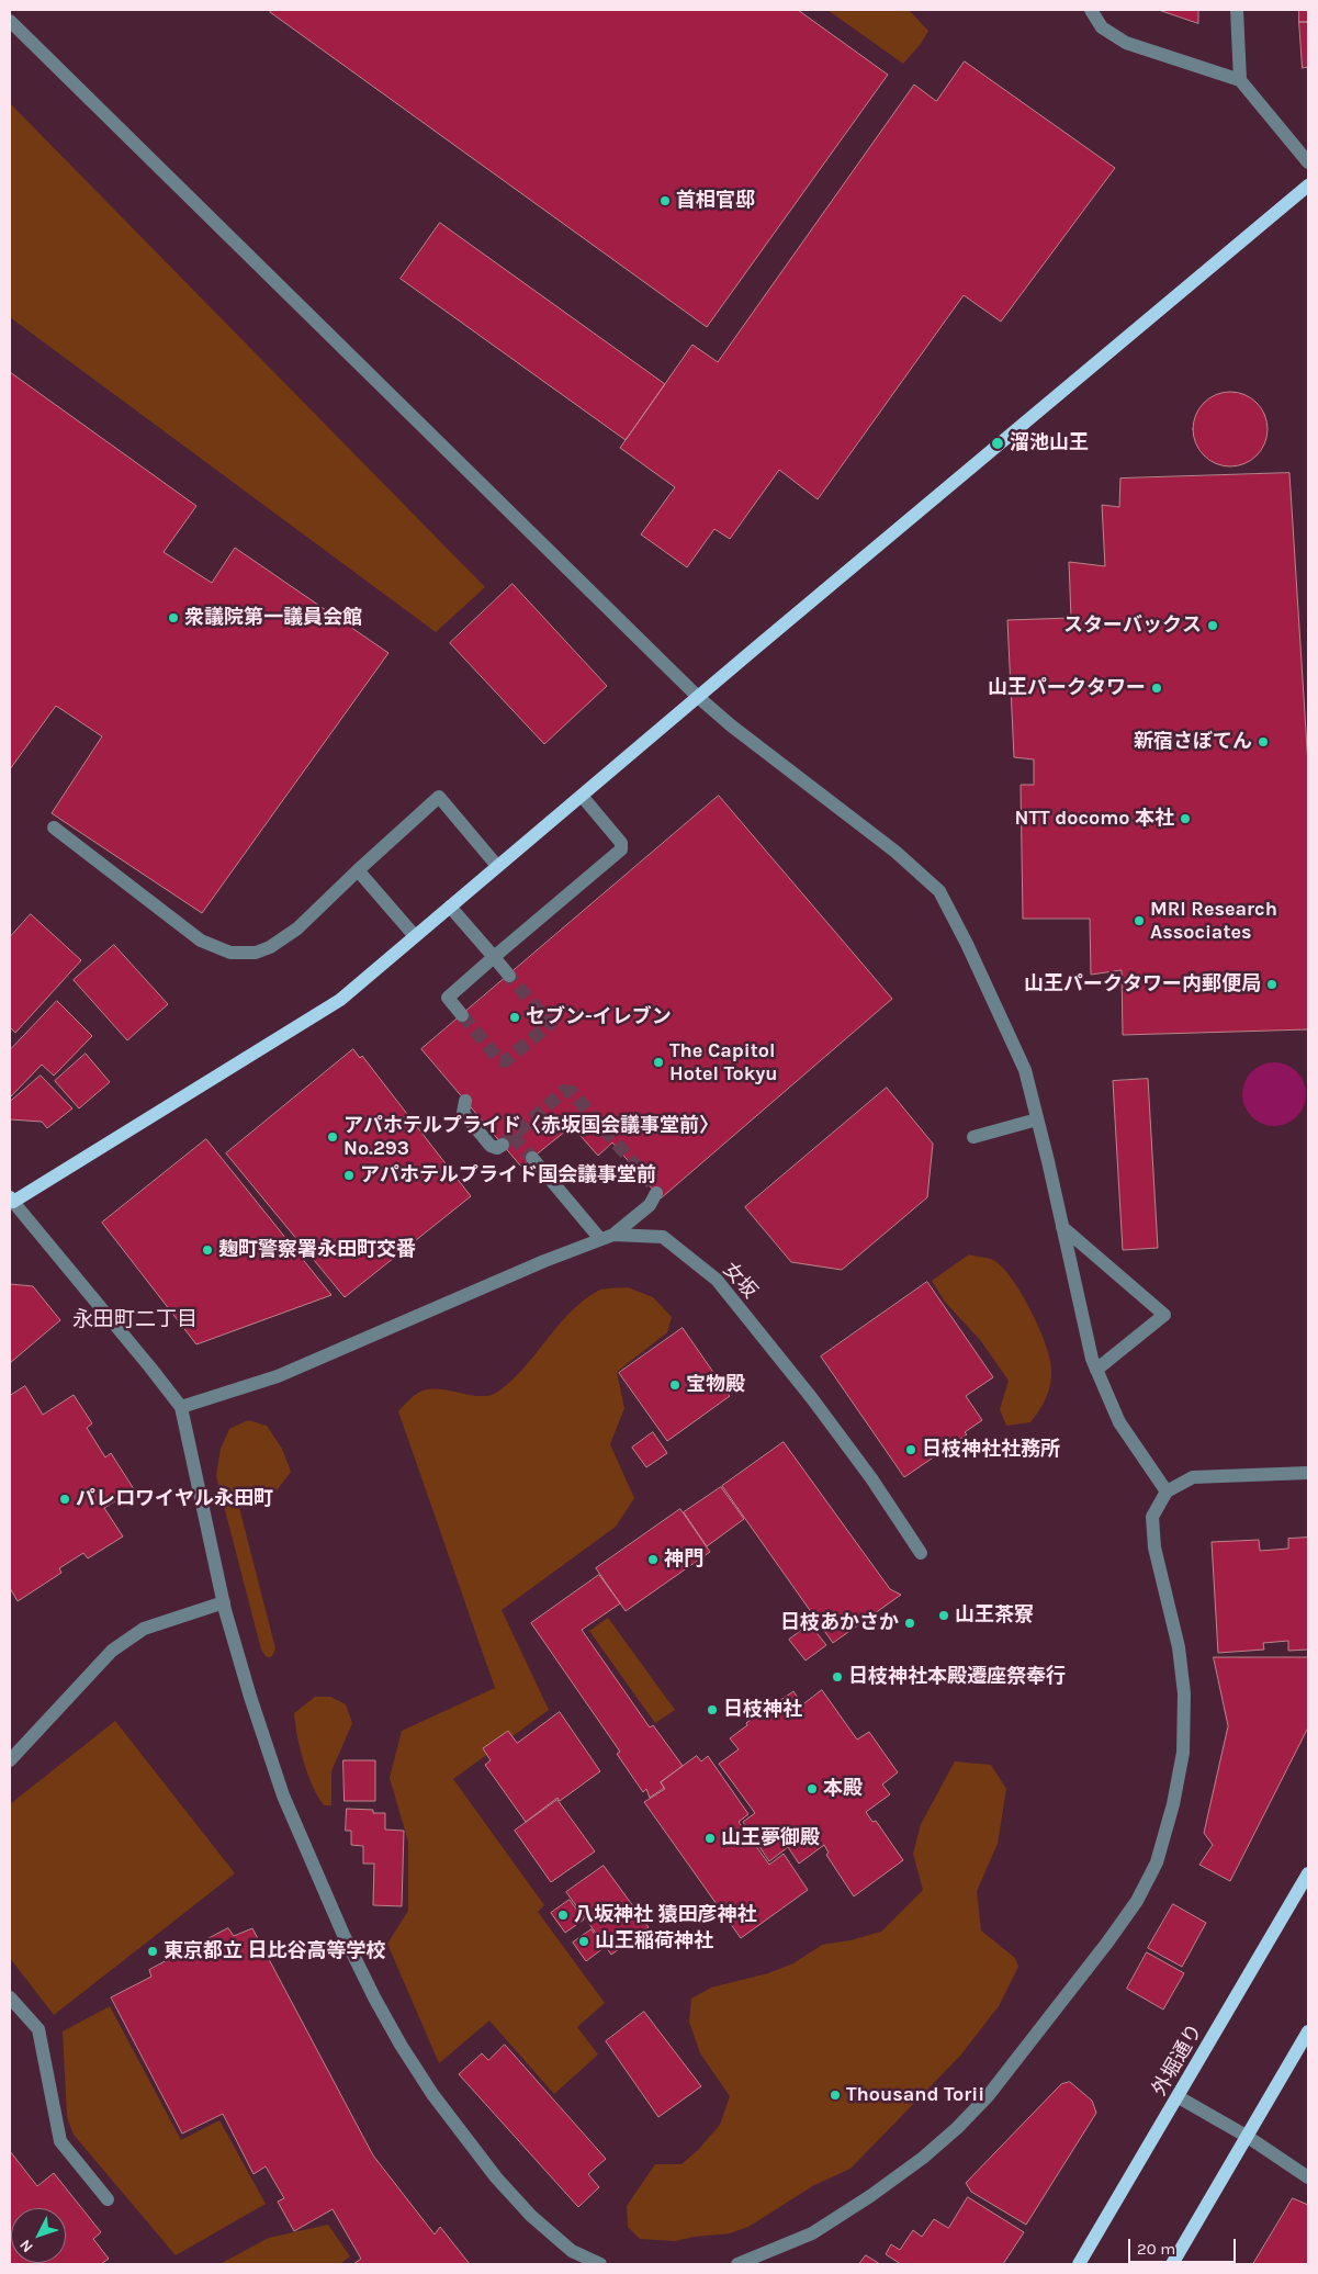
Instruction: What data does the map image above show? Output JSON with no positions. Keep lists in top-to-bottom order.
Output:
{
  "streets": {
    "main road": ["外堀通り"],
    "street": ["女坂"]
  },
  "districts": ["永田町二丁目"],
  "places": [
    "首相官邸",
    "溜池山王",
    "衆議院第一議員会館",
    "スターバックス",
    "山王パークタワー",
    "新宿さぼてん",
    "NTT docomo 本社",
    "MRI Research Associates",
    "山王パークタワー内郵便局",
    "セブン-イレブン",
    "The Capitol Hotel Tokyu",
    "アパホテルプライド〈赤坂国会議事堂前〉 No.293",
    "アパホテルプライド国会議事堂前",
    "麹町警察署永田町交番",
    "宝物殿",
    "日枝神社社務所",
    "パレロワイヤル永田町",
    "神門",
    "山王茶寮",
    "日枝あかさか",
    "日枝神社本殿遷座祭奉行",
    "日枝神社",
    "本殿",
    "山王夢御殿",
    "八坂神社 猿田彦神社",
    "山王稲荷神社",
    "東京都立 日比谷高等学校",
    "Thousand Torii"
  ],
  "scale_bar": "20 m",
  "north": "bottom left"
}
